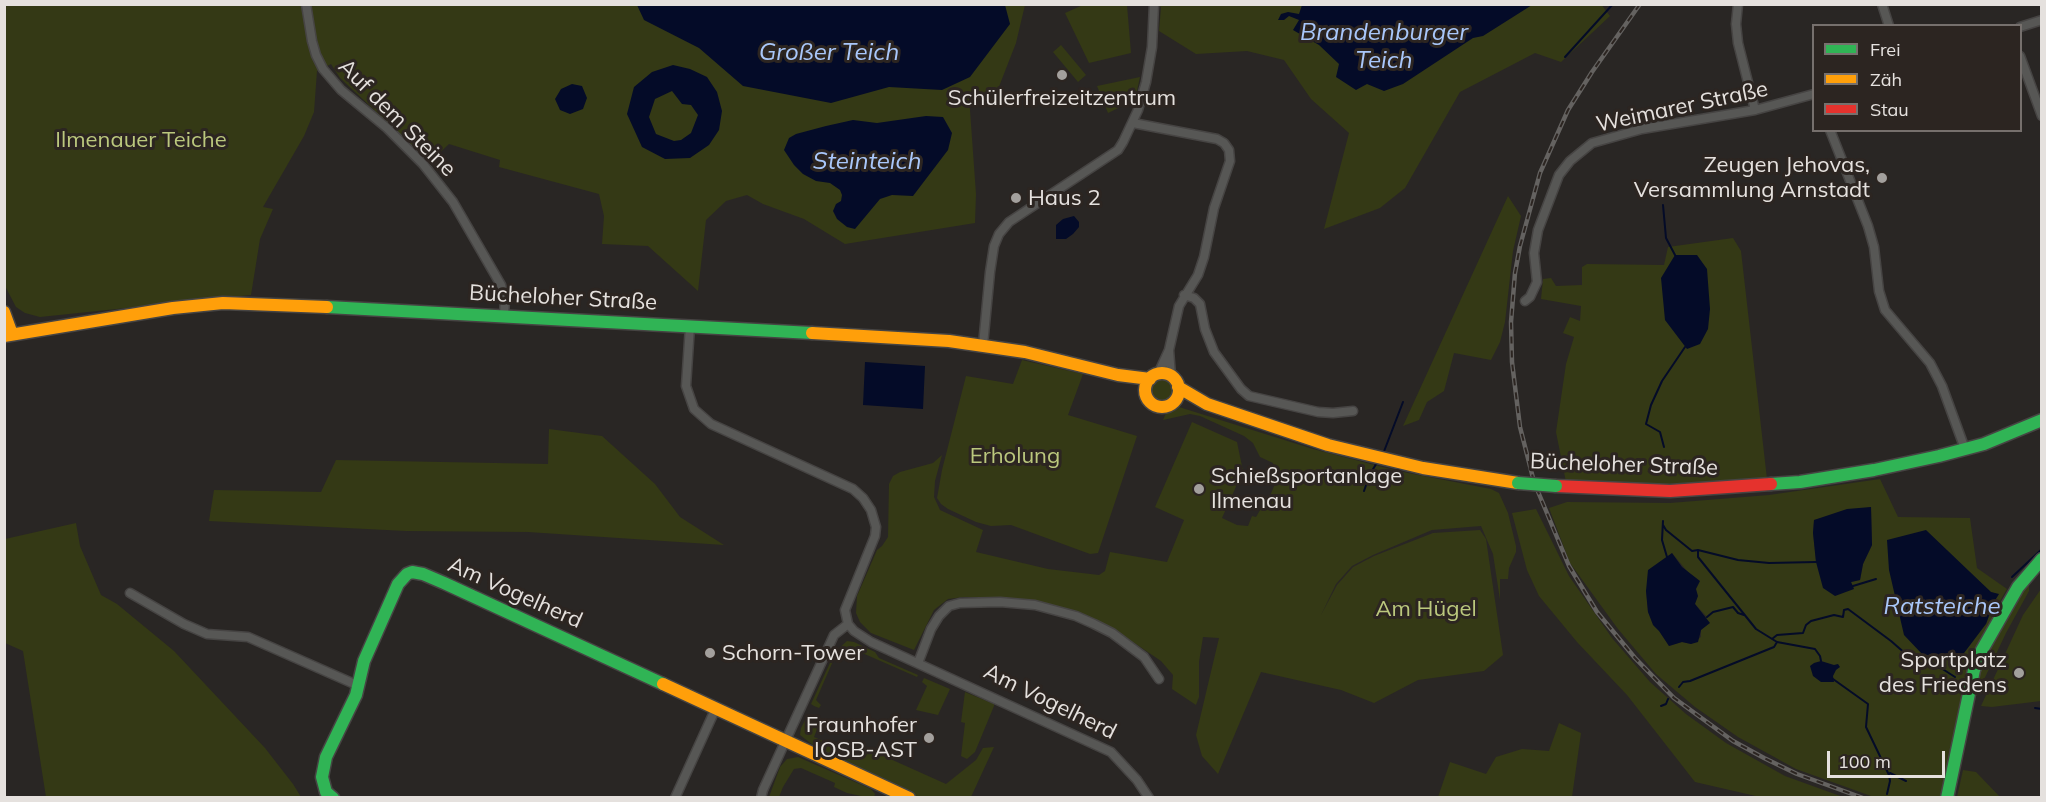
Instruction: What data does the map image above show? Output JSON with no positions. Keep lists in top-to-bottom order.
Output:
{
  "streets": {
    "main road": ["Bücheloher Straße", "Am Vogelherd"],
    "street": ["Weimarer Straße", "Auf dem Steine"]
  },
  "crossings": [
    ["Auf dem Steine", "Bücheloher Straße"]
  ],
  "water": [
    "Brandenburger Teich",
    "Großer Teich",
    "Steinteich",
    "Ratsteiche"
  ],
  "parks": ["Ilmenauer Teiche", "Erholung", "Am Hügel"],
  "places": [
    "Schülerfreizeitzentrum",
    "Zeugen Jehovas, Versammlung Arnstadt",
    "Haus 2",
    "Schießsportanlage Ilmenau",
    "Schorn-Tower",
    "Sportplatz des Friedens",
    "Fraunhofer IOSB-AST"
  ],
  "legend": ["Frei", "Zäh", "Stau"],
  "scale_bar": "100 m"
}
